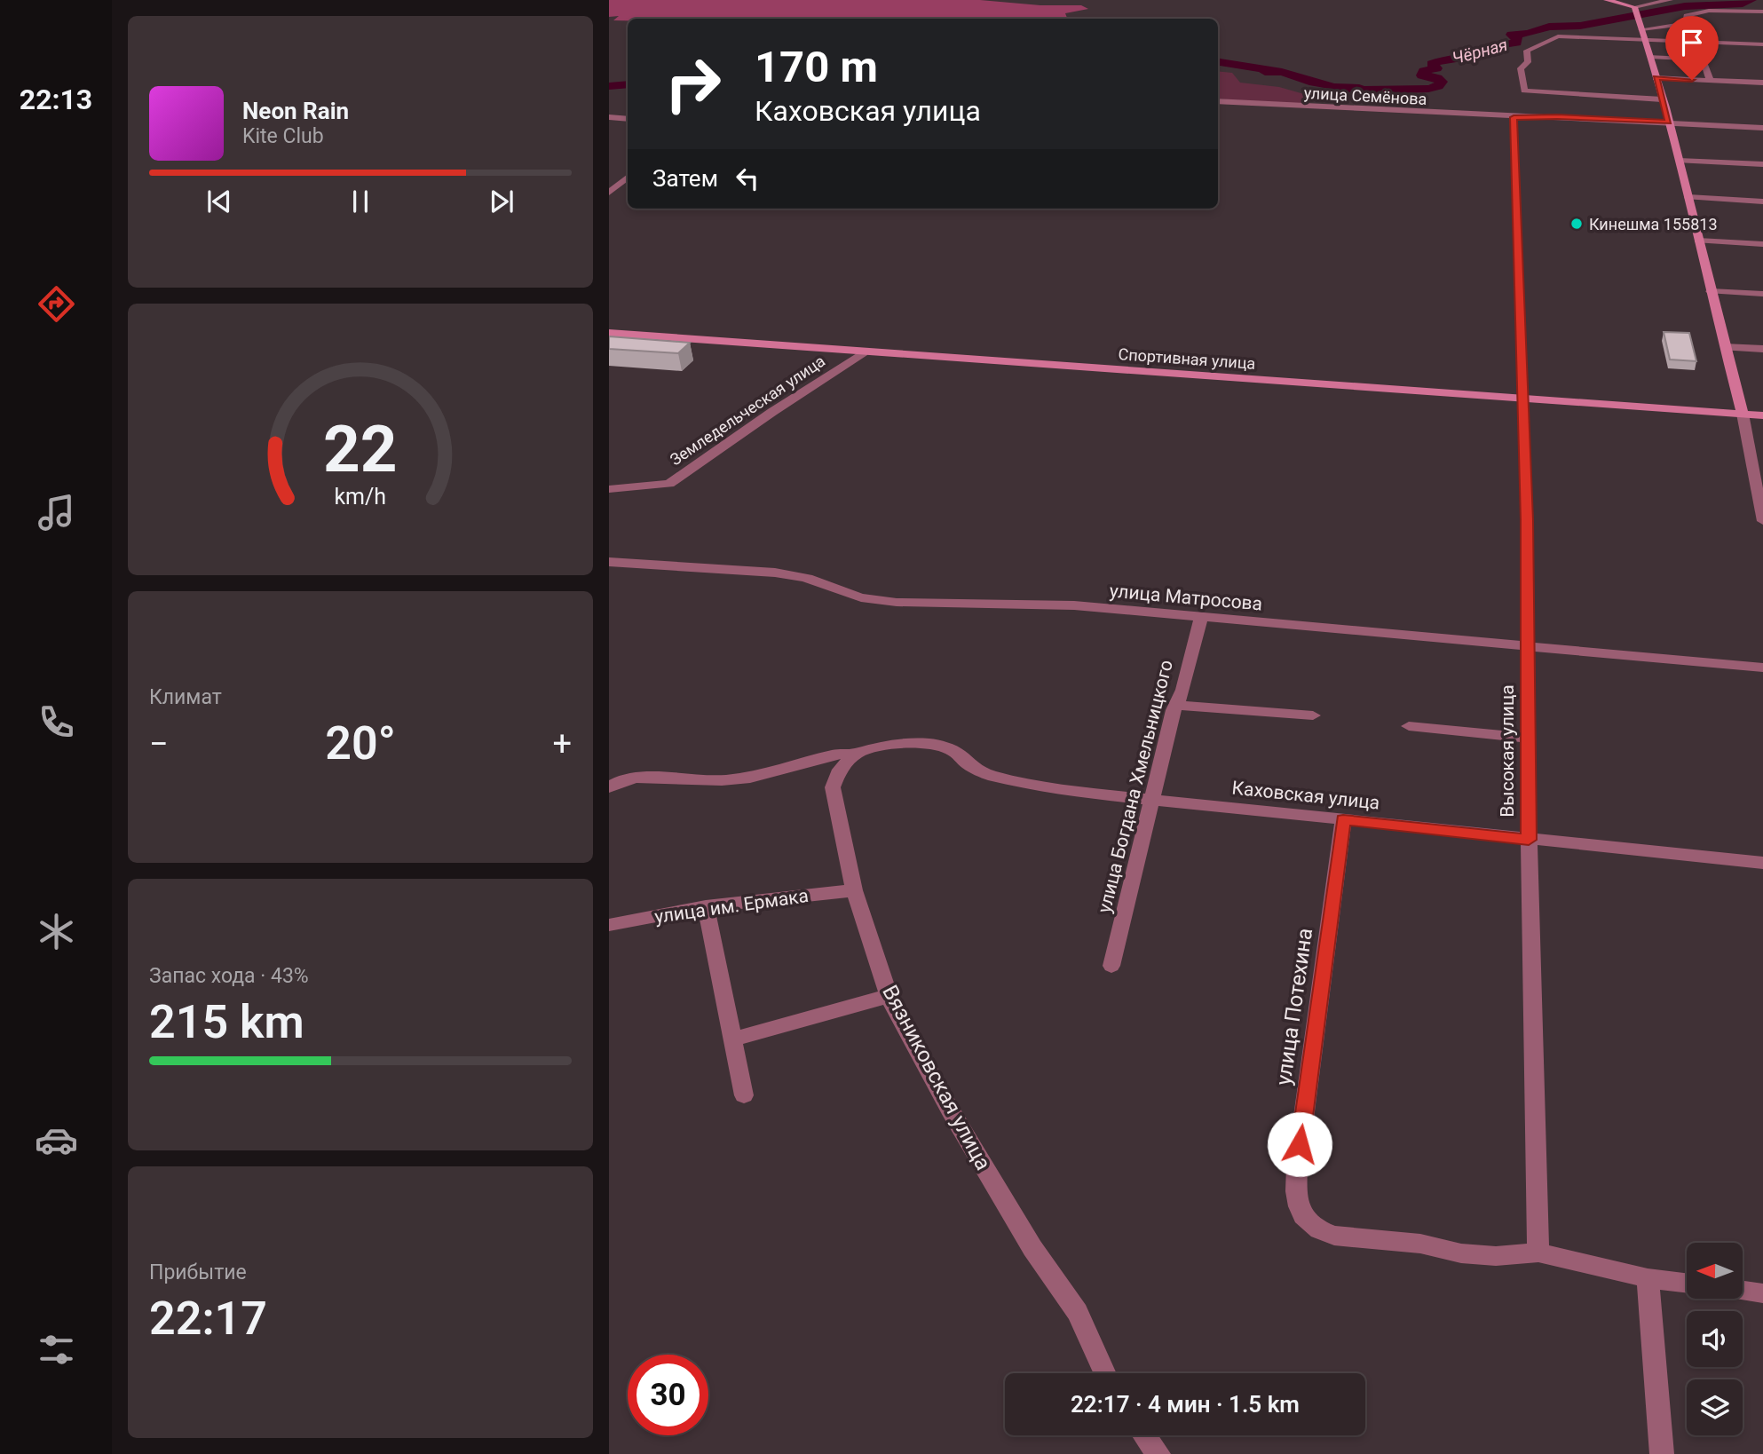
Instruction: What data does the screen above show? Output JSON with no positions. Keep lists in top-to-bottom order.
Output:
{
  "streets": {
    "street": [
      "улица Семёнова",
      "Спортивная улица",
      "Земледельческая улица",
      "улица Матросова",
      "Высокая улица",
      "улица Богдана Хмельницкого",
      "Каховская улица",
      "улица им. Ермака",
      "улица Потехина",
      "Вязниковская улица"
    ]
  },
  "crossings": [
    ["улица Семёнова", "Высокая улица"],
    ["Спортивная улица", "Земледельческая улица"],
    ["Спортивная улица", "Высокая улица"],
    ["улица Матросова", "Высокая улица"],
    ["улица Матросова", "улица Богдана Хмельницкого"],
    ["Высокая улица", "Каховская улица"],
    ["Высокая улица", "улица Потехина"],
    ["улица Богдана Хмельницкого", "Каховская улица"],
    ["Каховская улица", "улица Потехина"],
    ["Каховская улица", "Вязниковская улица"],
    ["улица им. Ермака", "Вязниковская улица"]
  ],
  "water": ["Чёрная"],
  "places": ["Кинешма 155813"],
  "north": "left",
  "page": {
    "tabs": "22:13",
    "turn": ["170 m", "Каховская улица"],
    "song": ["Neon Rain", "Kite Club"],
    "then": "Затем",
    "tile": [
      "Климат",
      ["Запас хода · 43%", "215 km"],
      ["Прибытие", "22:17"]
    ],
    "heat": ["−", "20°", "+"],
    "limit": "30",
    "trip": "22:17 · 4 мин · 1.5 km",
    "gauge": ["22", "km/h"]
  }
}
